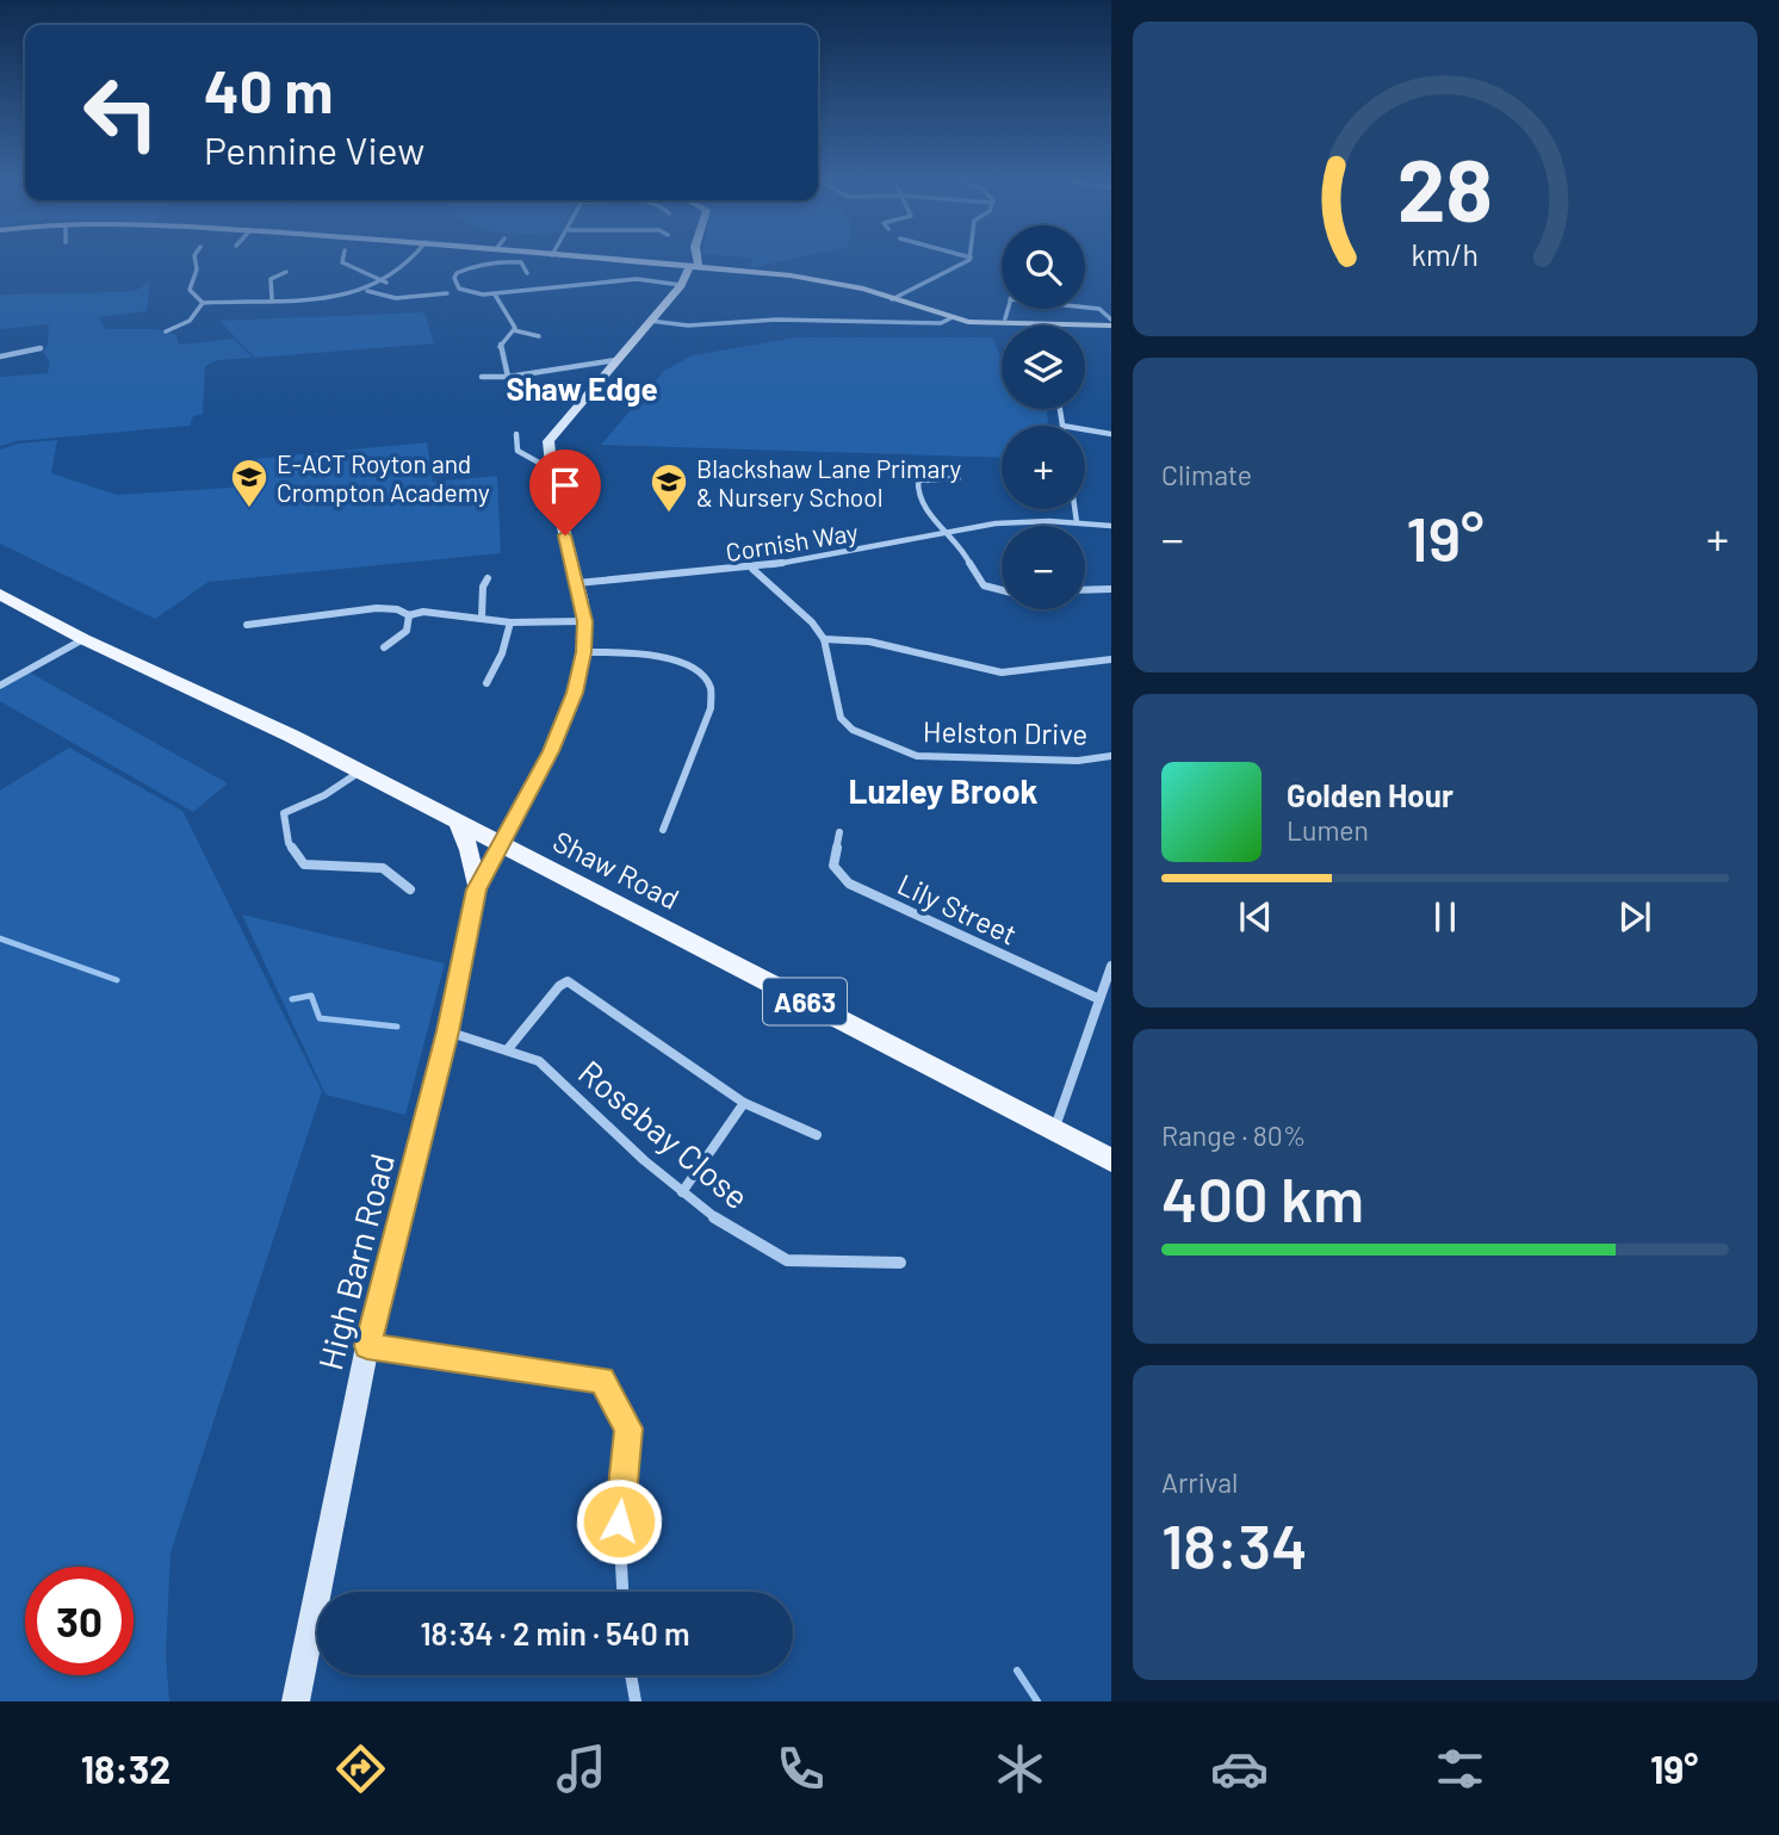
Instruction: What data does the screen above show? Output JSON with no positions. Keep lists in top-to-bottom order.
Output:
{
  "streets": {
    "main road": ["Shaw Road", "A663"],
    "street": [
      "Cornish Way",
      "Helston Drive",
      "Lily Street",
      "Rosebay Close",
      "High Barn Road"
    ]
  },
  "crossings": [
    ["Cornish Way", "Helston Drive"],
    ["Cornish Way", "High Barn Road"],
    ["Shaw Road", "High Barn Road"],
    ["Rosebay Close", "High Barn Road"]
  ],
  "districts": ["Shaw Edge", "Luzley Brook"],
  "places": {
    "school or university": ["E-ACT Royton and Crompton Academy", "Blackshaw Lane Primary & Nursery School"]
  },
  "page": {
    "turn": ["40 m", "Pennine View"],
    "map_buttons": ["+", "−"],
    "tile": [
      "Climate",
      ["Range · 80%", "400 km"],
      ["Arrival", "18:34"]
    ],
    "heat": ["−", "19°", "+"],
    "song": ["Golden Hour", "Lumen"],
    "limit": "30",
    "trip": "18:34 · 2 min · 540 m",
    "tabs": ["18:32", "19°"],
    "gauge": ["28", "km/h"]
  }
}
